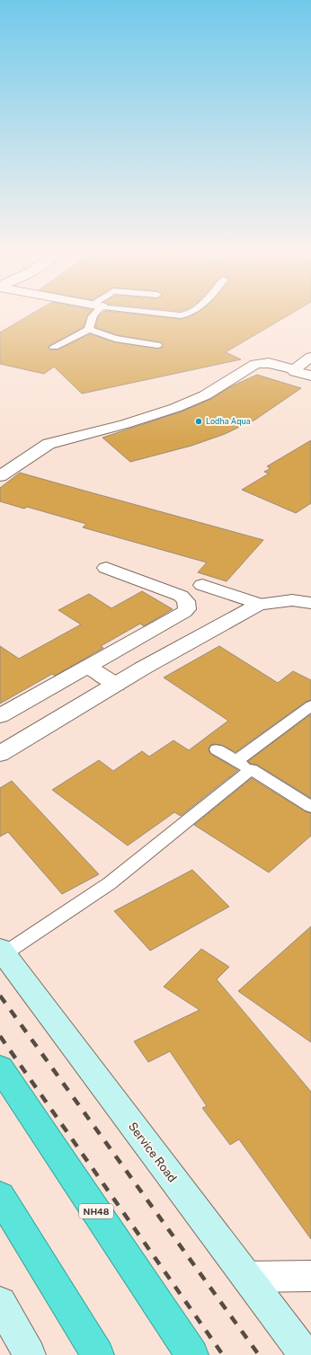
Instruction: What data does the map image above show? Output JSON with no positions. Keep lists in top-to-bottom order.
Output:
{
  "streets": {
    "highway": ["NH48"],
    "main road": ["Service Road"]
  },
  "places": ["Lodha Aqua"]
}
